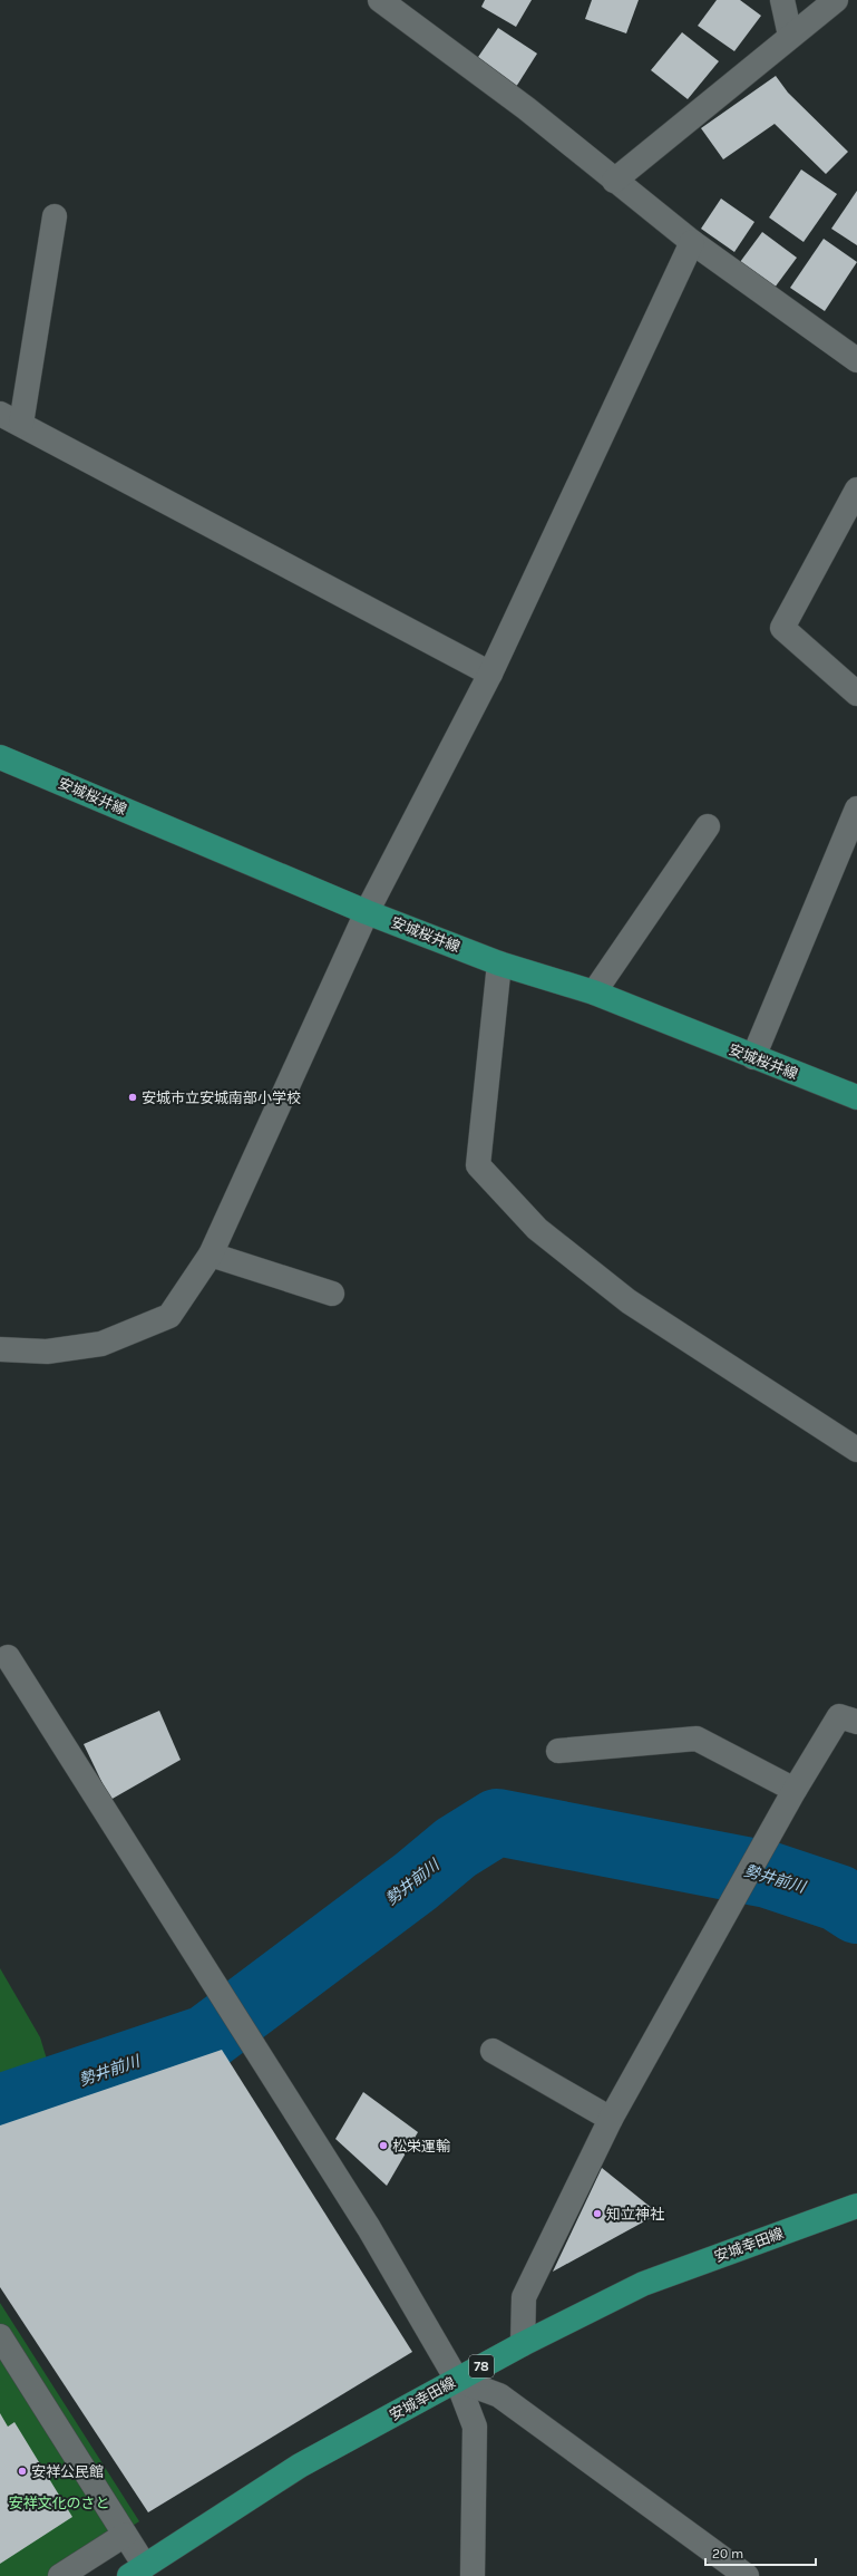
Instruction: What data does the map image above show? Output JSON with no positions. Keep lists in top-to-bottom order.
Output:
{
  "streets": {
    "main road": ["安城桜井線", "安城幸田線", "78"]
  },
  "water": ["勢井前川"],
  "parks": ["安祥文化のさと"],
  "places": [
    "安城市立安城南部小学校",
    "松栄運輸",
    "知立神社",
    "安祥公民館"
  ],
  "scale_bar": "20 m"
}
